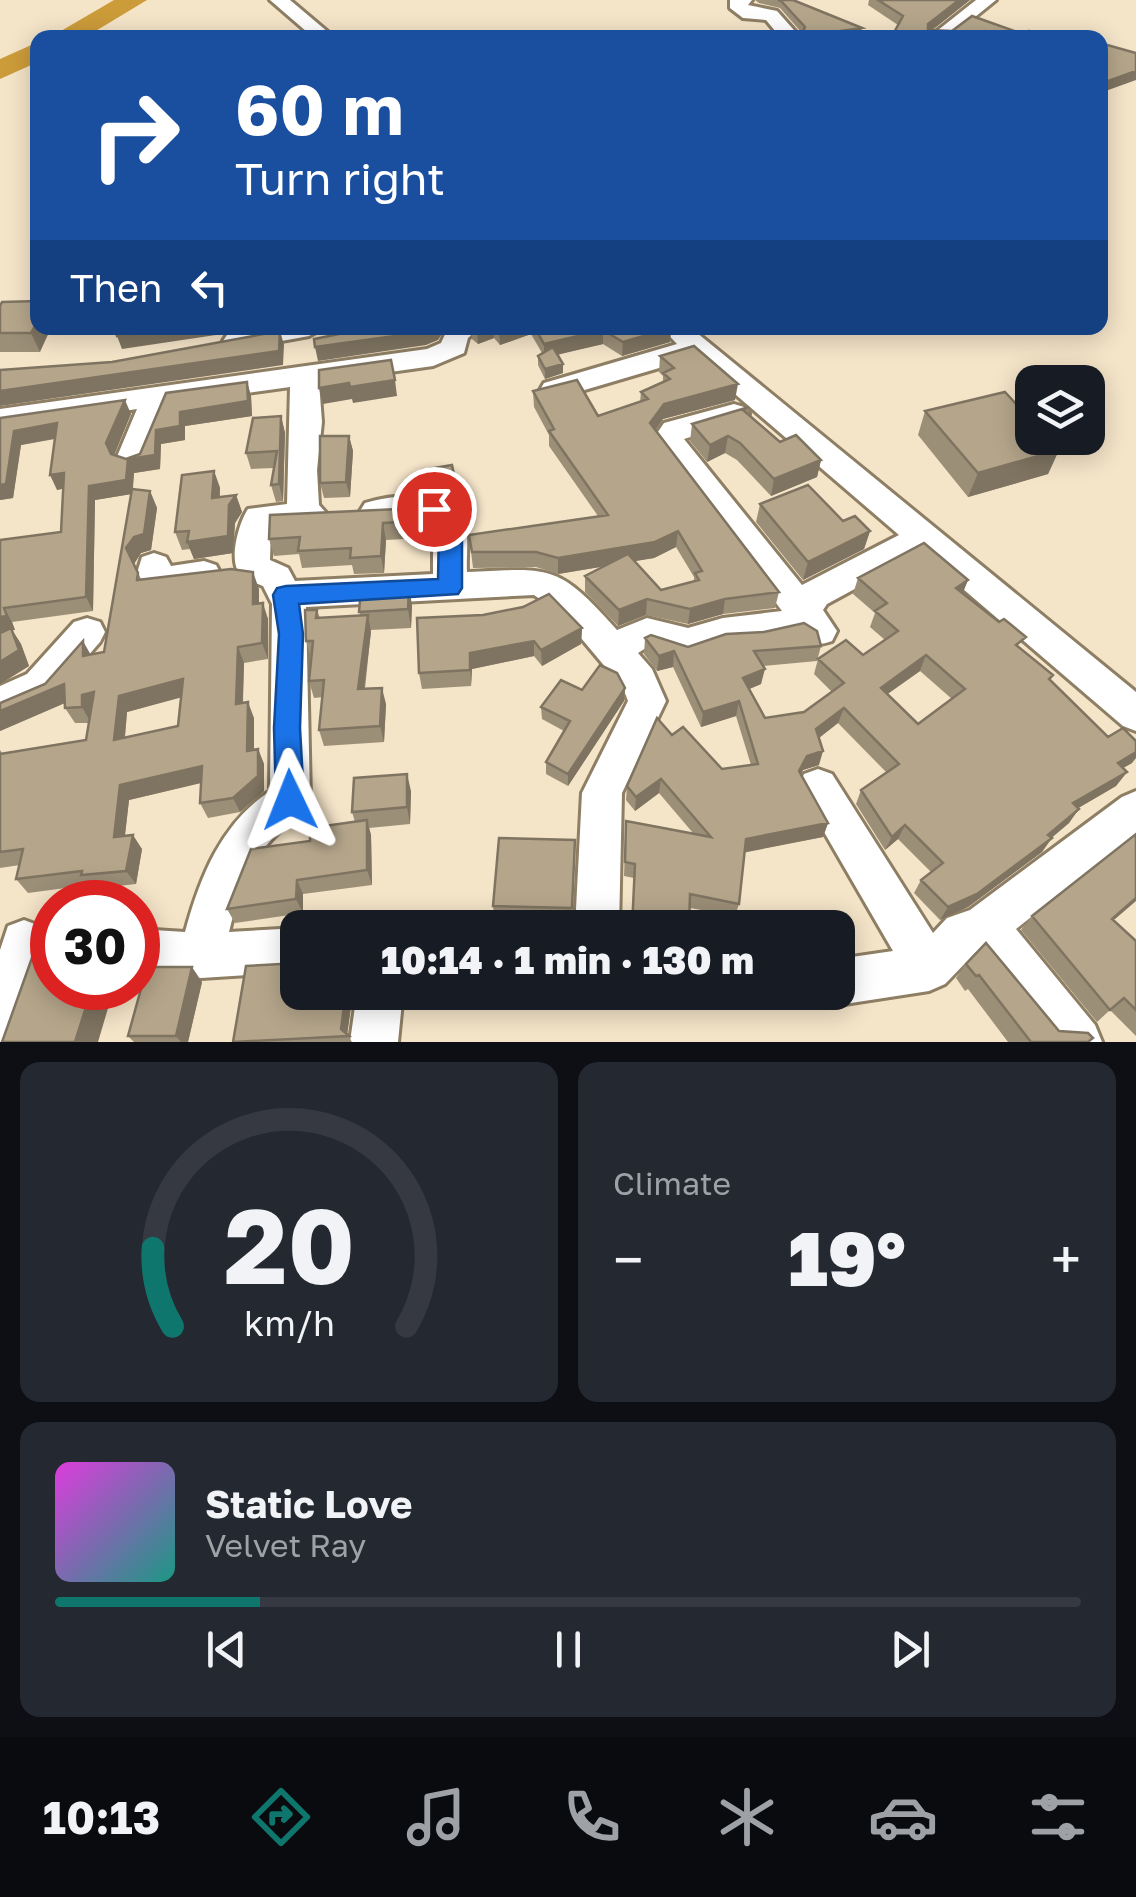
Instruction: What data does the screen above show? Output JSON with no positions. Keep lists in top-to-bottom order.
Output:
{
  "page": {
    "turn": ["60 m", "Turn right"],
    "then": "Then",
    "limit": "30",
    "trip": "10:14 · 1 min · 130 m",
    "tile": "Climate",
    "heat": ["−", "19°", "+"],
    "song": ["Static Love", "Velvet Ray"],
    "tabs": "10:13",
    "gauge": ["20", "km/h"]
  }
}
